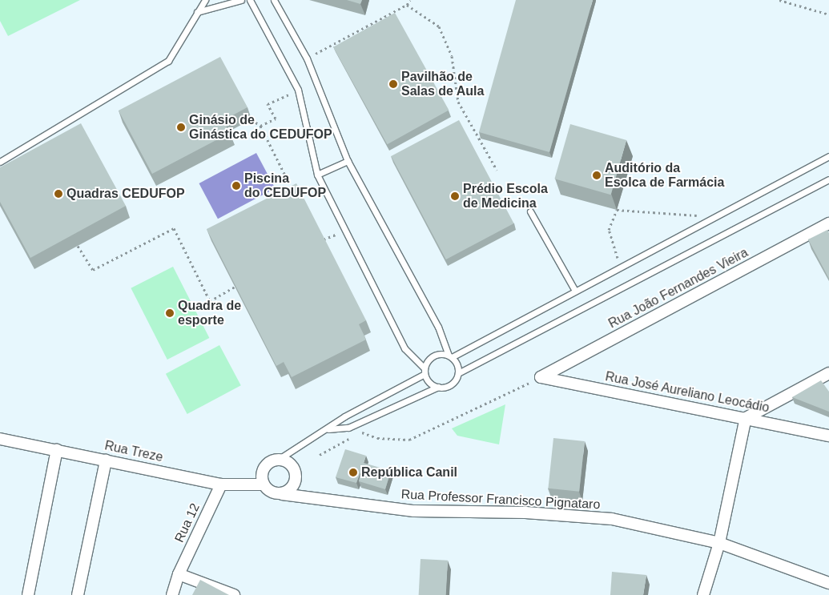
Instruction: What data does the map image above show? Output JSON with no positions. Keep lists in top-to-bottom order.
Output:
{
  "streets": {
    "street": [
      "Rua João Fernandes Vieira",
      "Rua José Aureliano Leocádio",
      "Rua Treze",
      "Rua Professor Francisco Pignataro",
      "Rua 12"
    ]
  },
  "crossings": [
    ["Rua João Fernandes Vieira", "Rua José Aureliano Leocádio"],
    ["Rua Treze", "Rua Professor Francisco Pignataro"],
    ["Rua Treze", "Rua 12"]
  ],
  "places": [
    "Pavilhão de Salas de Aula",
    "Ginásio de Ginástica do CEDUFOP",
    "Auditório da Esolca de Farmácia",
    "Piscina do CEDUFOP",
    "Quadras CEDUFOP",
    "Prédio Escola de Medicina",
    "Quadra de esporte",
    "República Canil"
  ]
}
